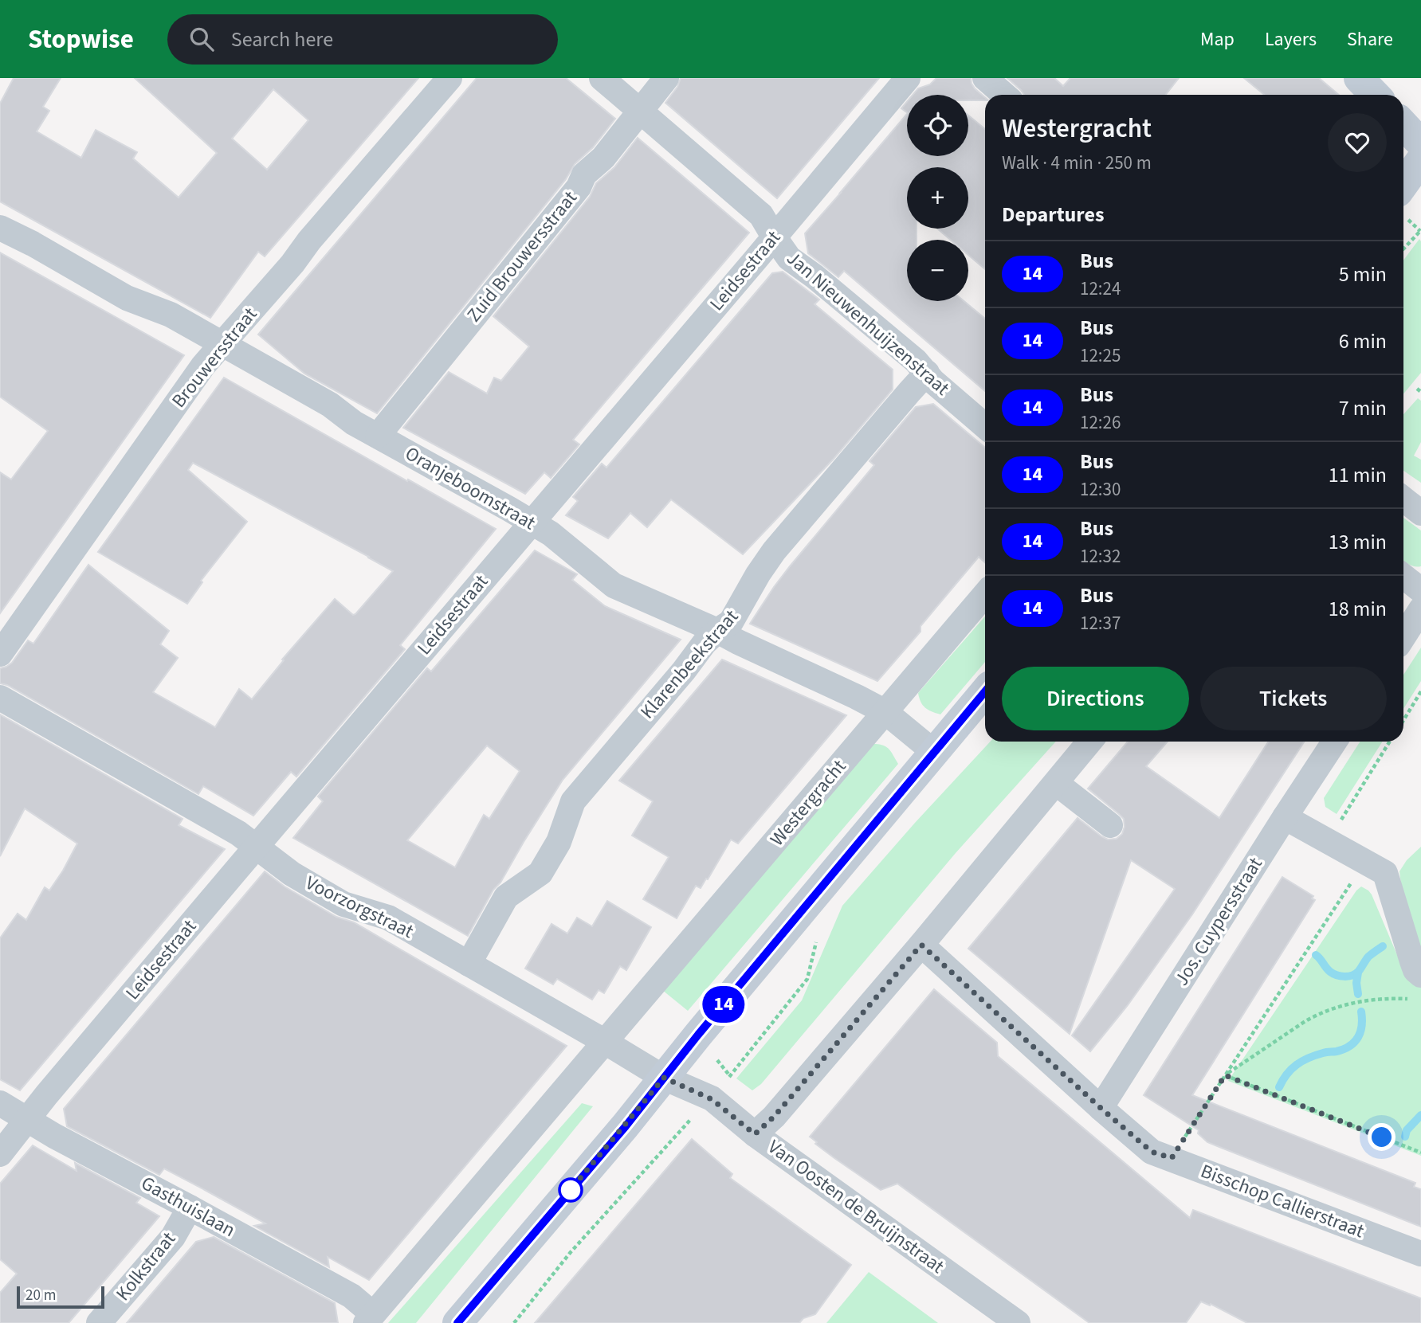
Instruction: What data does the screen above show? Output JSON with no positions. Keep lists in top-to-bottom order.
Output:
{
  "streets": {
    "street": [
      "Zuid Brouwersstraat",
      "Leidsestraat",
      "Jan Nieuwenhuijzenstraat",
      "Brouwersstraat",
      "Oranjeboomstraat",
      "Klarenbeekstraat",
      "Westergracht",
      "Voorzorgstraat",
      "Jos. Cuypersstraat",
      "Bisschop Callierstraat",
      "Gasthuislaan",
      "Van Oosten de Bruijnstraat",
      "Kolkstraat"
    ]
  },
  "crossings": [
    ["Zuid Brouwersstraat", "Jan Nieuwenhuijzenstraat"],
    ["Zuid Brouwersstraat", "Oranjeboomstraat"],
    ["Leidsestraat", "Jan Nieuwenhuijzenstraat"],
    ["Leidsestraat", "Oranjeboomstraat"],
    ["Leidsestraat", "Voorzorgstraat"],
    ["Leidsestraat", "Gasthuislaan"],
    ["Jan Nieuwenhuijzenstraat", "Klarenbeekstraat"],
    ["Brouwersstraat", "Oranjeboomstraat"],
    ["Oranjeboomstraat", "Klarenbeekstraat"],
    ["Oranjeboomstraat", "Westergracht"],
    ["Klarenbeekstraat", "Voorzorgstraat"],
    ["Westergracht", "Voorzorgstraat"],
    ["Westergracht", "Gasthuislaan"],
    ["Voorzorgstraat", "Van Oosten de Bruijnstraat"],
    ["Jos. Cuypersstraat", "Bisschop Callierstraat"],
    ["Gasthuislaan", "Kolkstraat"]
  ],
  "lines": ["bus line 14"],
  "scale_bar": "20 m",
  "page": {
    "header": "Stopwise",
    "search": "Search here",
    "nav": ["Map", "Layers", "Share"],
    "on_map": "14",
    "map_buttons": ["+", "−"],
    "heading": [
      ["Westergracht", "Walk · 4 min · 250 m"],
      "Departures"
    ],
    "list": [
      {
        "mark": "14",
        "name": "Bus",
        "note": "12:24",
        "value": "5 min"
      },
      {
        "mark": "14",
        "name": "Bus",
        "note": "12:25",
        "value": "6 min"
      },
      {
        "mark": "14",
        "name": "Bus",
        "note": "12:26",
        "value": "7 min"
      },
      {
        "mark": "14",
        "name": "Bus",
        "note": "12:30",
        "value": "11 min"
      },
      {
        "mark": "14",
        "name": "Bus",
        "note": "12:32",
        "value": "13 min"
      },
      {
        "mark": "14",
        "name": "Bus",
        "note": "12:37",
        "value": "18 min"
      }
    ],
    "buttons": ["Directions", "Tickets"],
    "scale": "20 m"
  }
}
